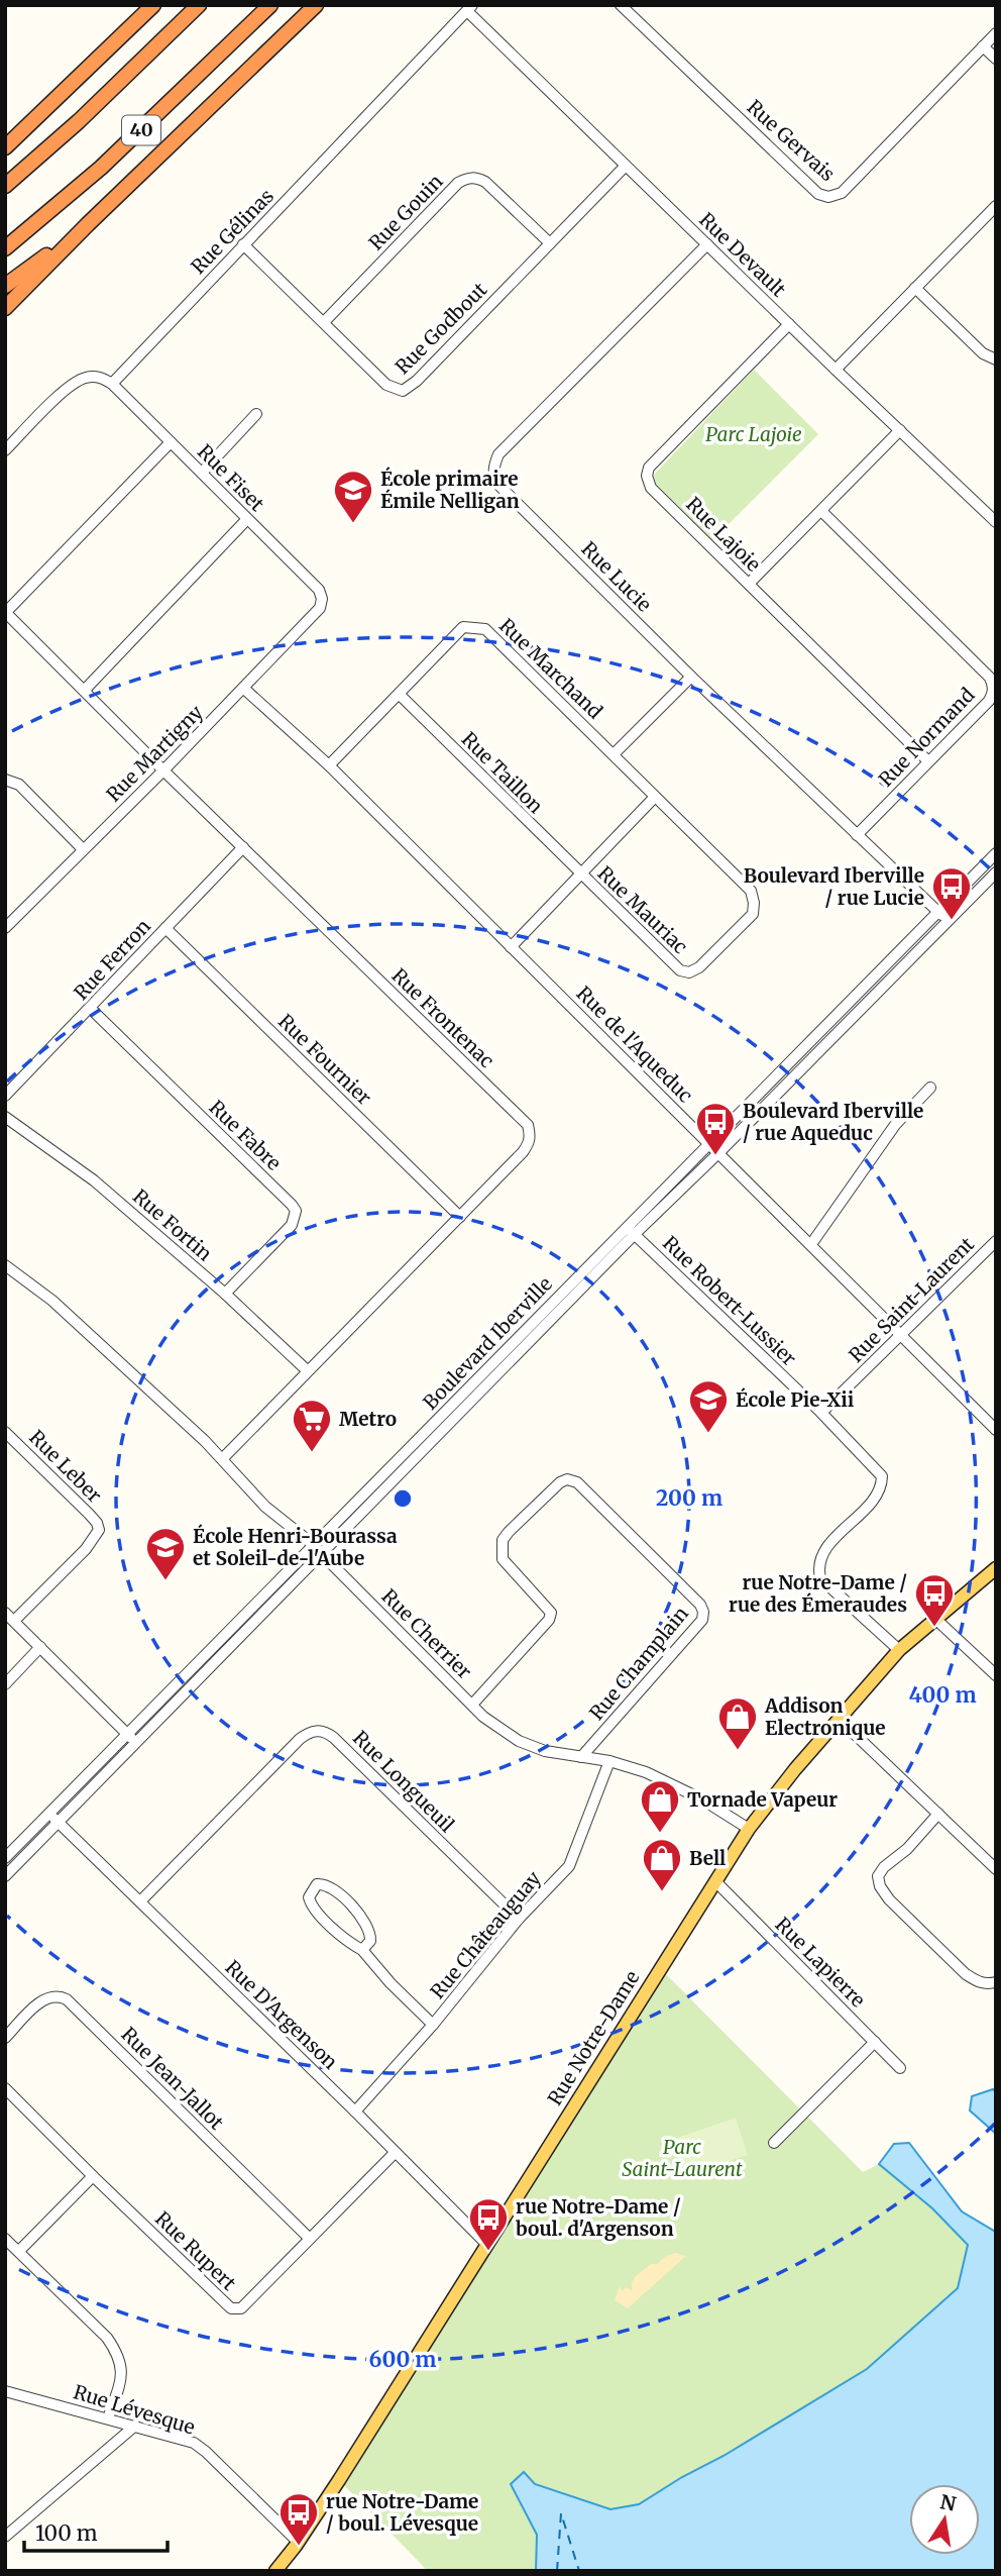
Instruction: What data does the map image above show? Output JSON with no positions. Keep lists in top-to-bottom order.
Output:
{
  "streets": {
    "highway": ["40"],
    "main road": ["Rue Notre-Dame"],
    "street": [
      "Rue Gervais",
      "Rue Gouin",
      "Rue Gélinas",
      "Rue Devault",
      "Rue Godbout",
      "Rue Fiset",
      "Rue Lajoie",
      "Rue Lucie",
      "Rue Marchand",
      "Rue Normand",
      "Rue Martigny",
      "Rue Taillon",
      "Rue Mauriac",
      "Rue Ferron",
      "Rue Frontenac",
      "Rue de l'Aqueduc",
      "Rue Fournier",
      "Rue Fabre",
      "Rue Fortin",
      "Rue Saint-Laurent",
      "Rue Robert-Lussier",
      "Boulevard Iberville",
      "Rue Leber",
      "Rue Cherrier",
      "Rue Champlain",
      "Rue Longueuil",
      "Rue Châteauguay",
      "Rue Lapierre",
      "Rue D'Argenson",
      "Rue Jean-Jallot",
      "Rue Rupert",
      "Rue Lévesque"
    ]
  },
  "crossings": [
    ["Rue Gouin", "Rue Godbout"],
    ["Rue Gélinas", "Rue Devault"],
    ["Rue Gélinas", "Rue Godbout"],
    ["Rue Gélinas", "Rue Fiset"],
    ["Rue Devault", "Rue Godbout"],
    ["Rue Devault", "Rue Lajoie"],
    ["Rue Devault", "Rue Lucie"],
    ["Rue Fiset", "Rue Martigny"],
    ["Rue Lajoie", "Rue Normand"],
    ["Rue Lucie", "Rue Normand"],
    ["Rue Lucie", "Boulevard Iberville"],
    ["Rue Marchand", "Rue Taillon"],
    ["Rue Marchand", "Rue Mauriac"],
    ["Rue Marchand", "Rue de l'Aqueduc"],
    ["Rue Martigny", "Rue Frontenac"],
    ["Rue Martigny", "Rue de l'Aqueduc"],
    ["Rue Taillon", "Rue Mauriac"],
    ["Rue Ferron", "Rue Frontenac"],
    ["Rue Ferron", "Rue Fournier"],
    ["Rue Ferron", "Rue Fabre"],
    ["Rue Frontenac", "Rue Fournier"],
    ["Rue Frontenac", "Rue Fortin"],
    ["Rue Frontenac", "Rue Cherrier"],
    ["Rue de l'Aqueduc", "Rue Saint-Laurent"],
    ["Rue de l'Aqueduc", "Boulevard Iberville"],
    ["Rue Fabre", "Rue Fortin"],
    ["Rue Saint-Laurent", "Rue Robert-Lussier"],
    ["Rue Robert-Lussier", "Boulevard Iberville"],
    ["Rue Robert-Lussier", "Rue Notre-Dame"],
    ["Boulevard Iberville", "Rue Cherrier"],
    ["Boulevard Iberville", "Rue D'Argenson"],
    ["Rue Cherrier", "Rue Champlain"],
    ["Rue Cherrier", "Rue Châteauguay"],
    ["Rue Cherrier", "Rue Notre-Dame"],
    ["Rue Longueuil", "Rue Châteauguay"],
    ["Rue Longueuil", "Rue D'Argenson"],
    ["Rue Châteauguay", "Rue D'Argenson"],
    ["Rue Lapierre", "Rue Notre-Dame"],
    ["Rue D'Argenson", "Rue Notre-Dame"],
    ["Rue D'Argenson", "Rue Rupert"],
    ["Rue Notre-Dame", "Rue Lévesque"],
    ["Rue Jean-Jallot", "Rue Rupert"]
  ],
  "parks": ["Parc Lajoie", "Parc Saint-Laurent"],
  "places": {
    "school or university": ["École primaire Émile Nelligan", "École Pie-Xii", "École Henri-Bourassa et Soleil-de-l'Aube"],
    "bus stop": [
      "Boulevard Iberville / rue Lucie",
      "Boulevard Iberville / rue Aqueduc",
      "rue Notre-Dame / rue des Émeraudes",
      "rue Notre-Dame / boul. d'Argenson",
      "rue Notre-Dame / boul. Lévesque"
    ],
    "supermarket": ["Metro"],
    "shop": ["Addison Electronique", "Tornade Vapeur", "Bell"]
  },
  "scale_bar": "100 m",
  "north": "top",
  "rings": ["200 m", "400 m", "600 m"]
}
